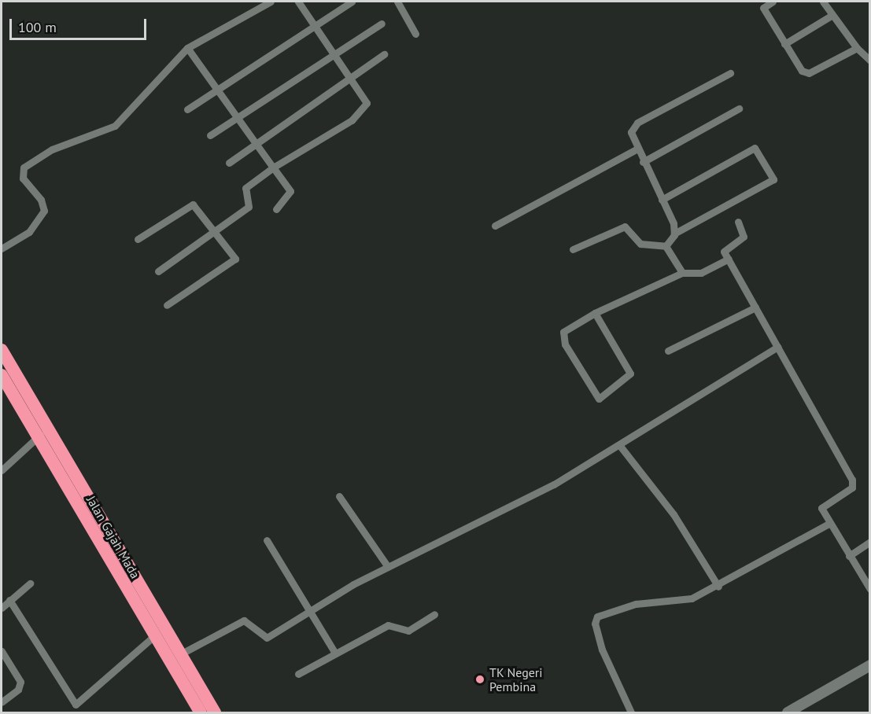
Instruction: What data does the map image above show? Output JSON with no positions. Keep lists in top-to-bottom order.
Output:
{
  "streets": {
    "highway": ["Jalan Gajah Mada"]
  },
  "places": ["TK Negeri Pembina"],
  "scale_bar": "100 m"
}
